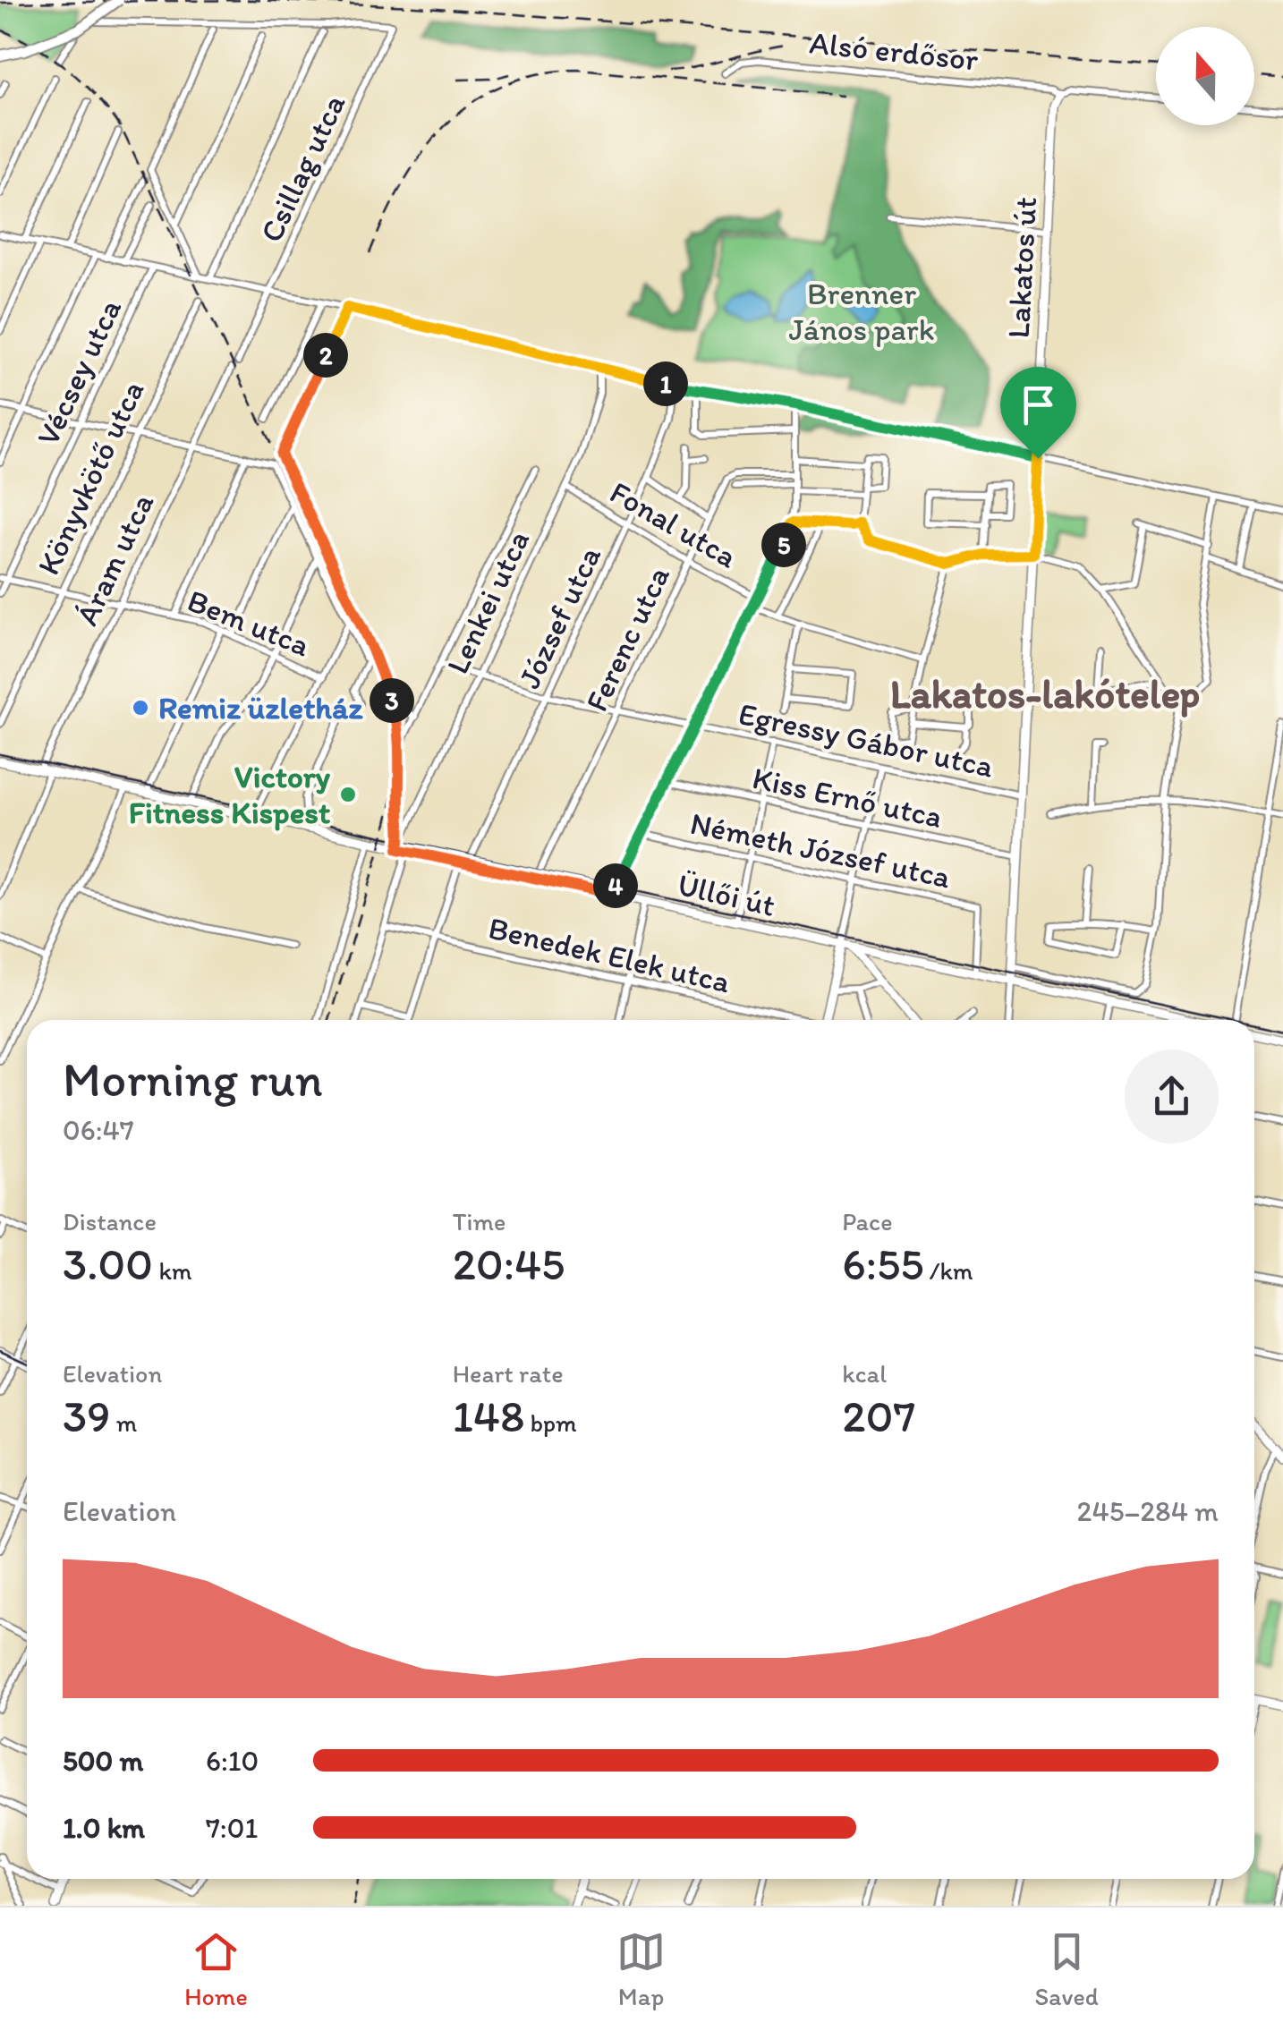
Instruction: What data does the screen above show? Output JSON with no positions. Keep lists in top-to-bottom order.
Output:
{
  "streets": {
    "street": [
      "Alsó erdősor",
      "Csillag utca",
      "Lakatos út",
      "Vécsey utca",
      "Könyvkötő utca",
      "Fonal utca",
      "Áram utca",
      "Lenkei utca",
      "József utca",
      "Bem utca",
      "Ferenc utca",
      "Egressy Gábor utca",
      "Kiss Ernő utca",
      "Németh József utca",
      "Üllői út",
      "Benedek Elek utca"
    ]
  },
  "crossings": [
    ["Alsó erdősor", "Lakatos út"],
    ["Lakatos út", "Egressy Gábor utca"],
    ["Lakatos út", "Kiss Ernő utca"],
    ["Lakatos út", "Üllői út"],
    ["Vécsey utca", "Bem utca"],
    ["Könyvkötő utca", "Bem utca"],
    ["Fonal utca", "Lenkei utca"],
    ["Fonal utca", "József utca"],
    ["Fonal utca", "Ferenc utca"],
    ["Áram utca", "Bem utca"],
    ["Áram utca", "Üllői út"],
    ["Lenkei utca", "Egressy Gábor utca"],
    ["Lenkei utca", "Üllői út"],
    ["Lenkei utca", "Benedek Elek utca"],
    ["József utca", "Egressy Gábor utca"],
    ["József utca", "Üllői út"],
    ["József utca", "Benedek Elek utca"],
    ["Ferenc utca", "Egressy Gábor utca"],
    ["Ferenc utca", "Üllői út"],
    ["Németh József utca", "Üllői út"]
  ],
  "districts": ["Lakatos-lakótelep"],
  "parks": ["Brenner János park"],
  "places": ["Remiz üzletház", "Victory Fitness Kispest"],
  "north": "top",
  "page": {
    "pins": [
      "2",
      "1",
      "5",
      "3",
      "4"
    ],
    "heading": ["Morning run", "06:47"],
    "stats": [
      ["Distance", "3.00 km"],
      ["Time", "20:45"],
      ["Pace", "6:55 /km"],
      ["Elevation", "39 m"],
      ["Heart rate", "148 bpm"],
      ["kcal", "207"]
    ],
    "chart": ["Elevation", "245–284 m"],
    "list": [
      {
        "name": "500 m",
        "note": "6:10"
      },
      {
        "name": "1.0 km",
        "note": "7:01"
      }
    ],
    "tabs": ["Home", "Map", "Saved"]
  }
}
